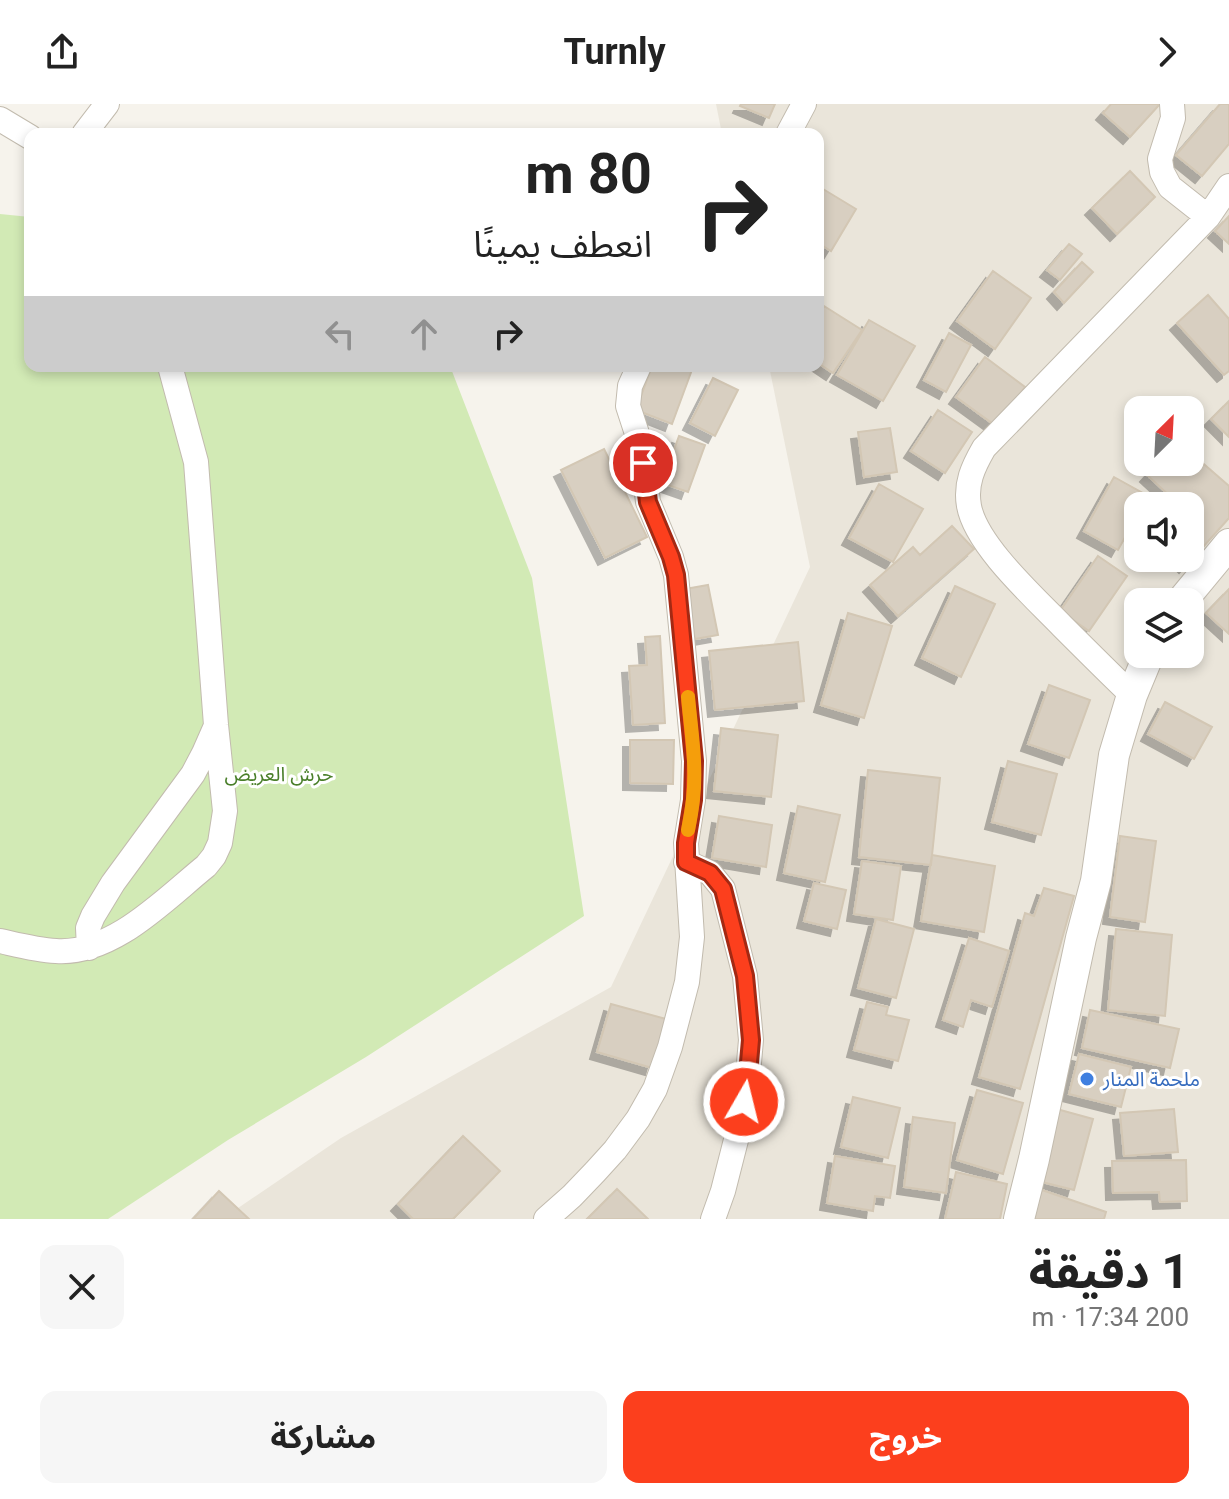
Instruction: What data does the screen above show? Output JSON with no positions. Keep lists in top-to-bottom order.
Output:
{
  "parks": ["حرش العريض"],
  "places": ["ملحمة المنار"],
  "north": "top right",
  "page": {
    "header": "Turnly",
    "turn": ["80 m", "انعطف يمينًا"],
    "heading": ["1 دقيقة", "200 m · 17:34"],
    "buttons": ["خروج", "مشاركة"]
  }
}
